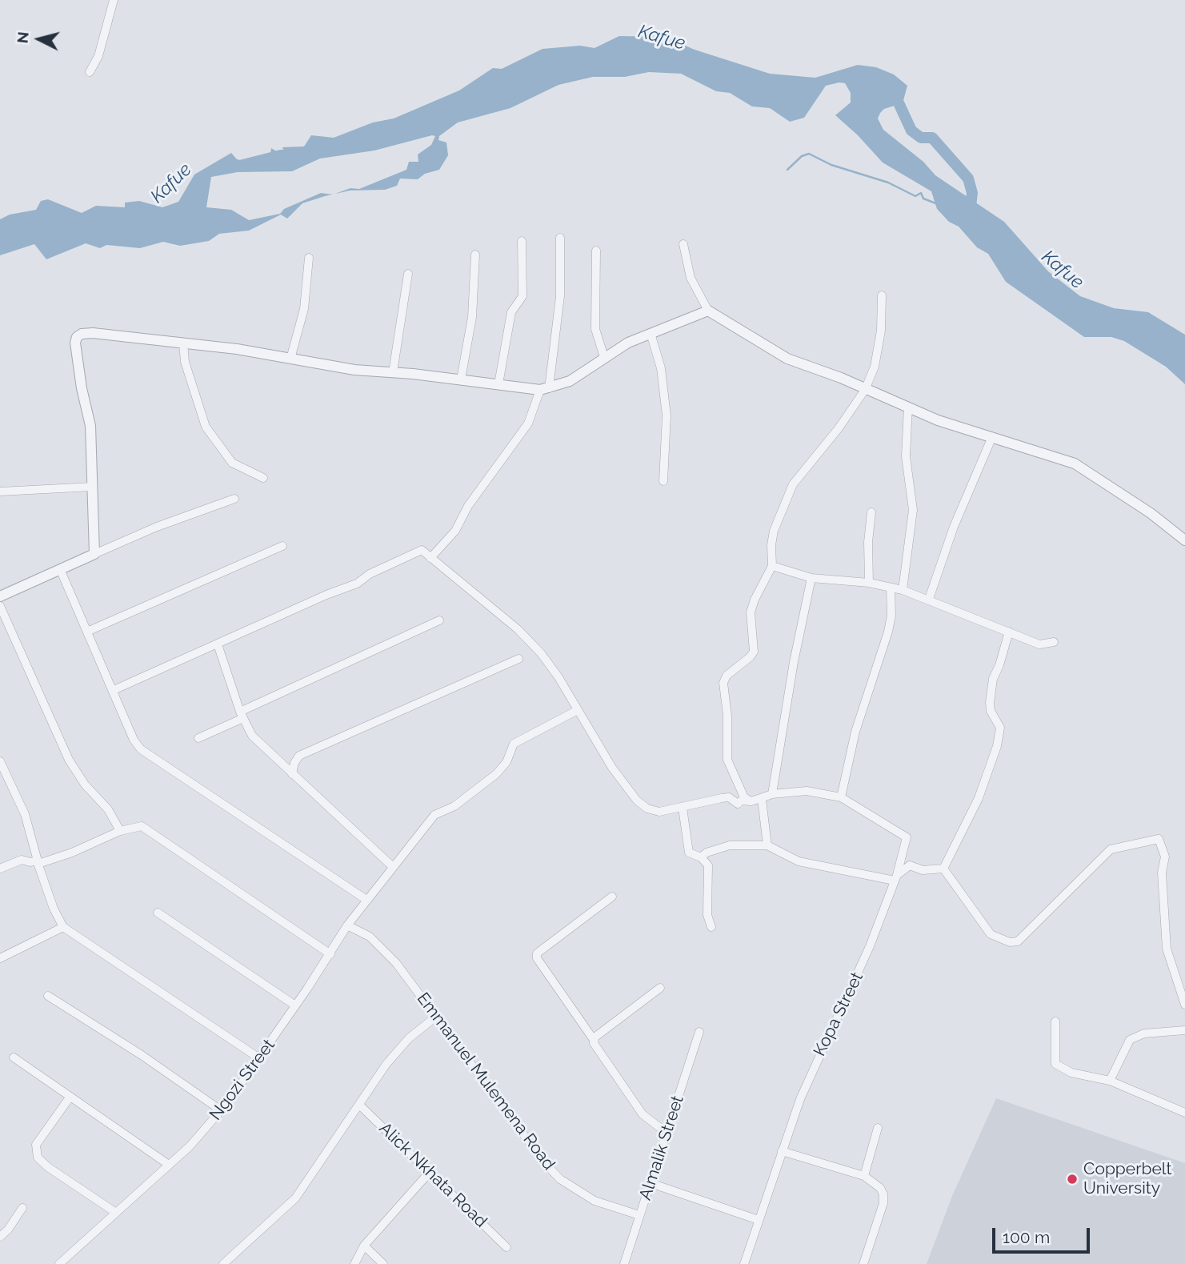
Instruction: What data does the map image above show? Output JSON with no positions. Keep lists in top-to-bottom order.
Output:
{
  "streets": {
    "street": [
      "Kopa Street",
      "Ngozi Street",
      "Emmanuel Mulemena Road",
      "Almalik Street",
      "Alick Nkhata Road"
    ]
  },
  "crossings": [
    ["Ngozi Street", "Emmanuel Mulemena Road"],
    ["Emmanuel Mulemena Road", "Almalik Street"]
  ],
  "water": ["Kafue"],
  "places": ["Copperbelt University"],
  "scale_bar": "100 m",
  "north": "left"
}
